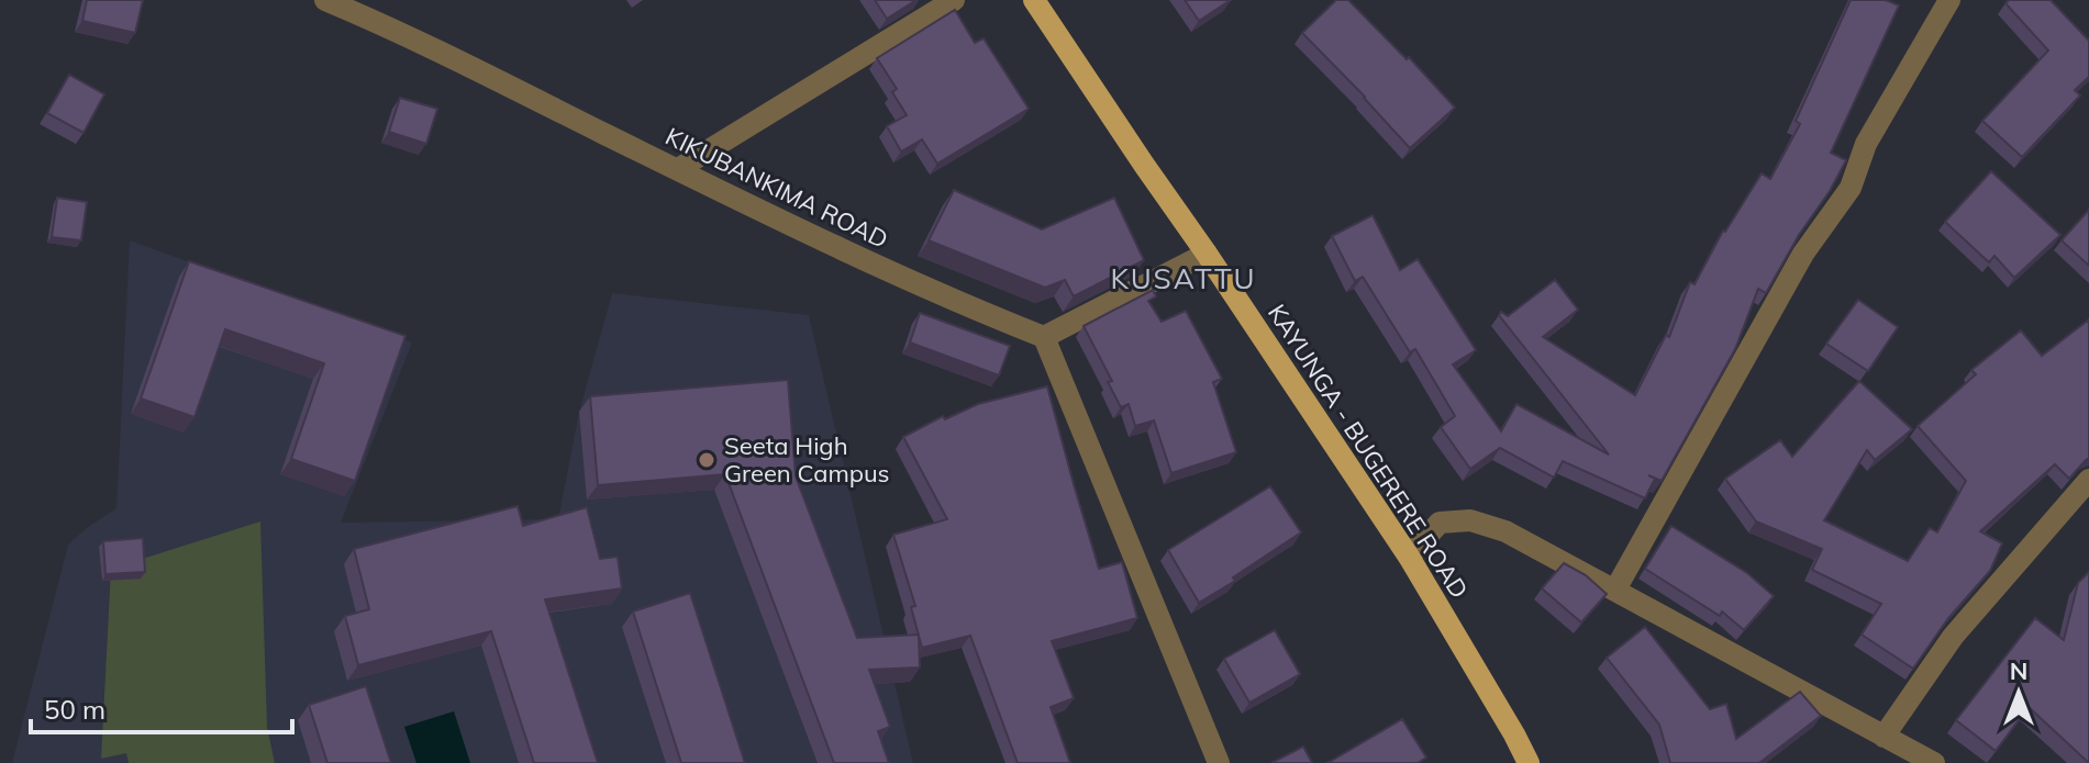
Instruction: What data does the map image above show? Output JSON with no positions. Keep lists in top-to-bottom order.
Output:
{
  "streets": {
    "main road": ["KAYUNGA - BUGERERE ROAD"],
    "street": ["KIKUBANKIMA ROAD"]
  },
  "districts": ["KUSATTU"],
  "places": ["Seeta High Green Campus"],
  "scale_bar": "50 m",
  "north": "top"
}
